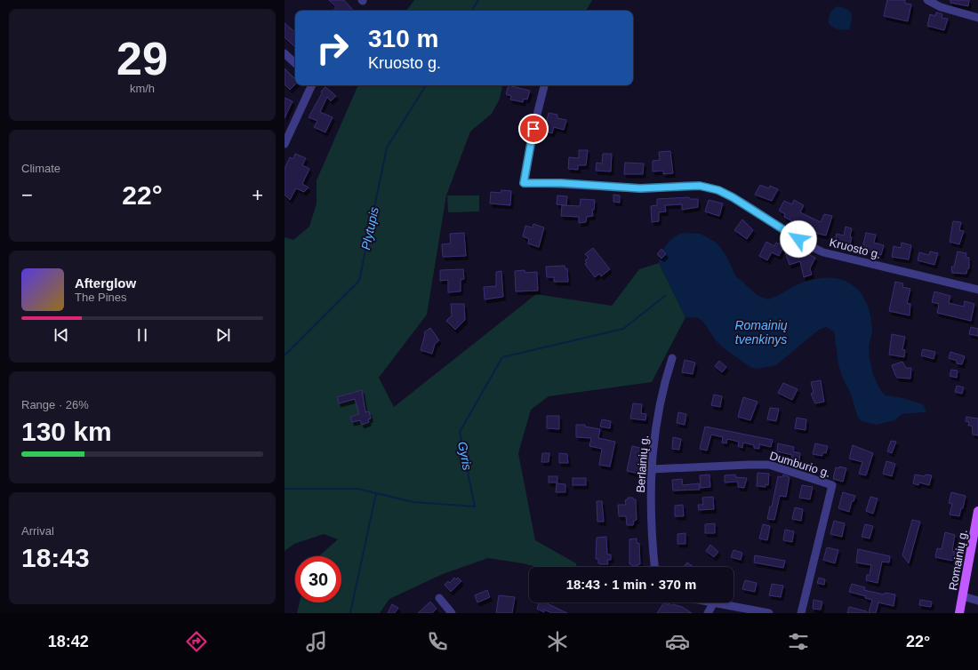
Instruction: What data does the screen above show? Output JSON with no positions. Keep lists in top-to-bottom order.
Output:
{
  "streets": {
    "main road": ["Romainių g."],
    "street": ["Kruosto g.", "Berlainių g.", "Dumburio g."]
  },
  "crossings": [
    ["Berlainių g.", "Dumburio g."]
  ],
  "water": ["Plytupis", "Romainių tvenkinys", "Gyris"],
  "page": {
    "tile": [
      ["29", "km/h"],
      "Climate",
      ["Range · 26%", "130 km"],
      ["Arrival", "18:43"]
    ],
    "turn": ["310 m", "Kruosto g."],
    "heat": ["−", "22°", "+"],
    "song": ["Afterglow", "The Pines"],
    "limit": "30",
    "trip": "18:43 · 1 min · 370 m",
    "tabs": ["18:42", "22°"]
  }
}
